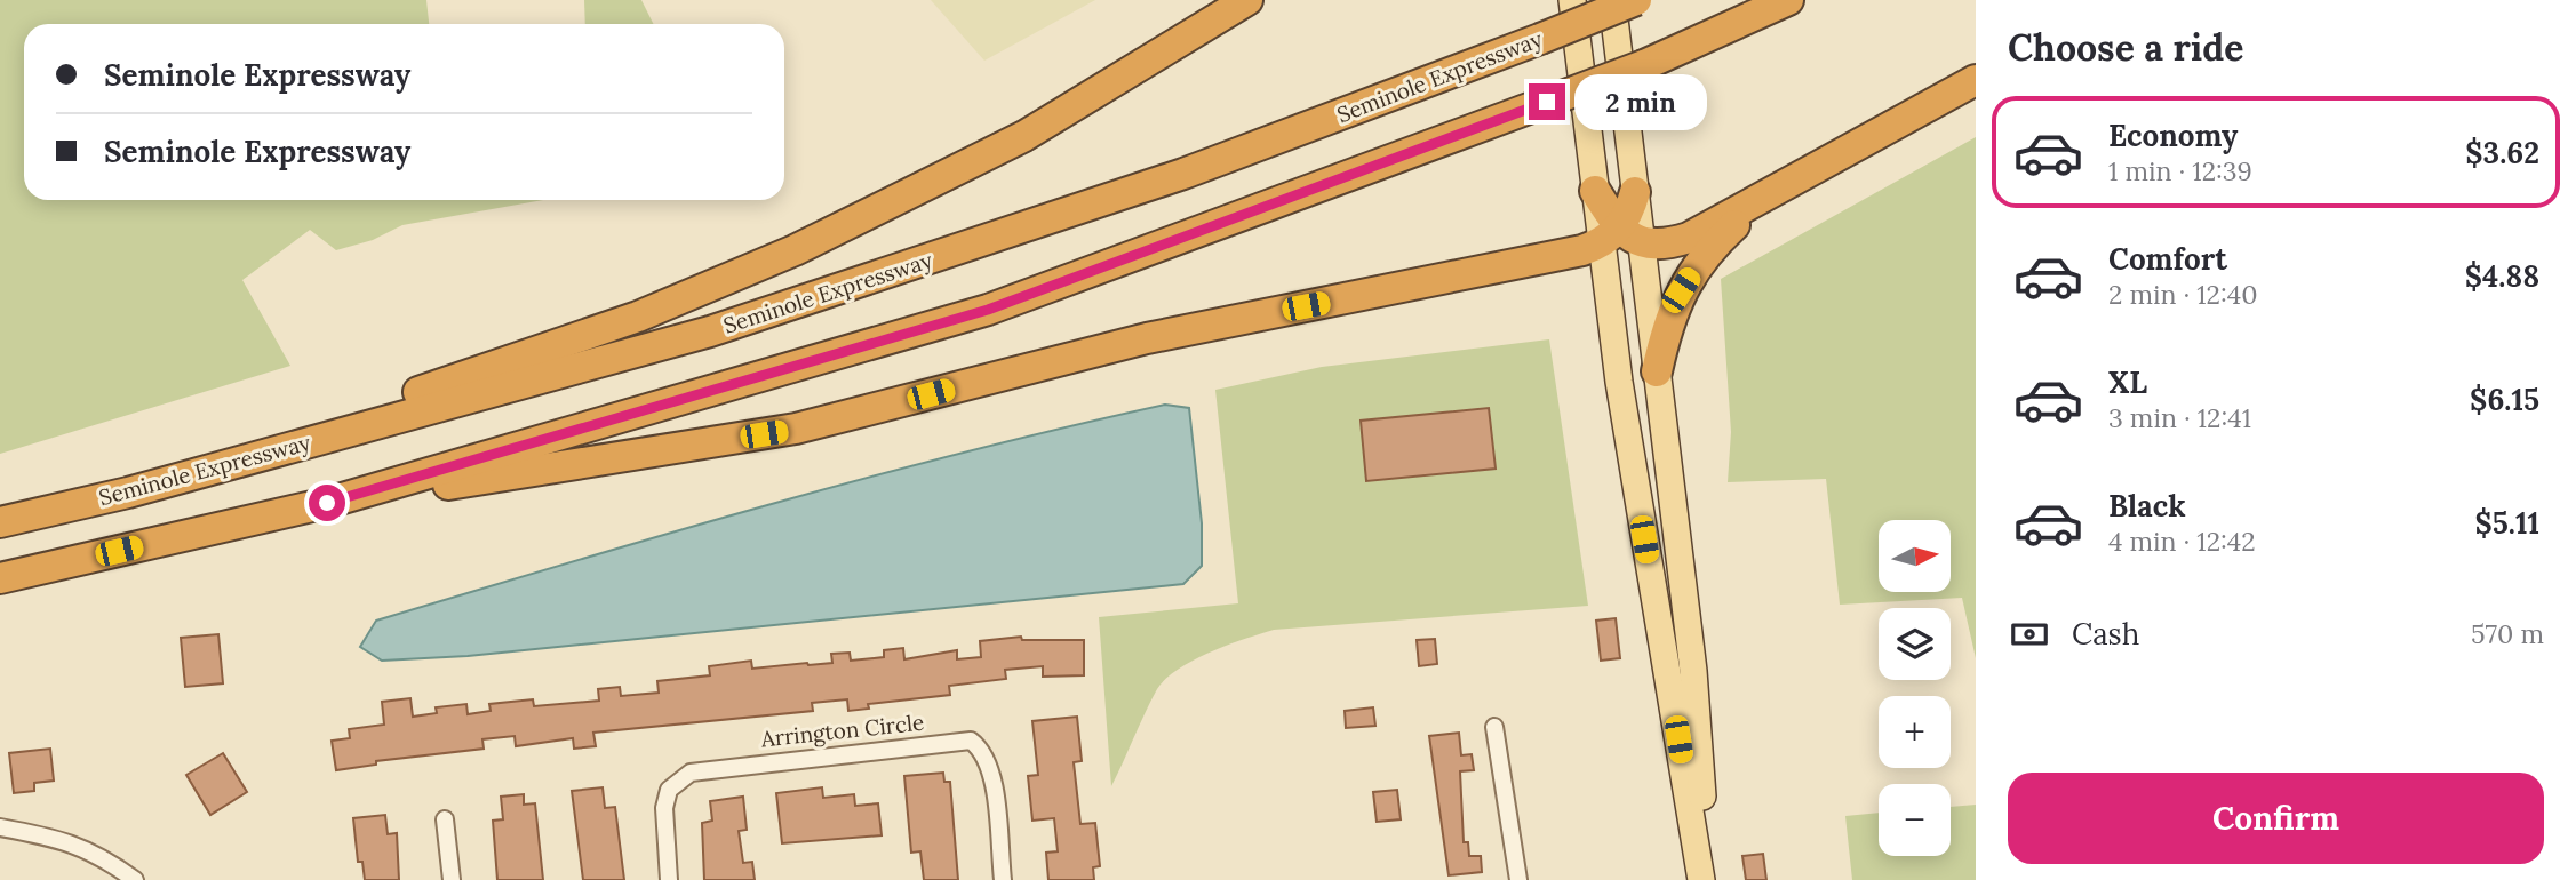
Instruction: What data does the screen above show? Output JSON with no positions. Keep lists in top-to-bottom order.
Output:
{
  "streets": {
    "highway": ["Seminole Expressway"],
    "street": ["Arrington Circle"]
  },
  "north": "right",
  "page": {
    "heading": "Choose a ride",
    "banner": ["Seminole Expressway", "Seminole Expressway"],
    "bubble": "2 min",
    "list": [
      {
        "name": "Economy",
        "note": "1 min · 12:39",
        "value": "$3.62"
      },
      {
        "name": "Comfort",
        "note": "2 min · 12:40",
        "value": "$4.88"
      },
      {
        "name": "XL",
        "note": "3 min · 12:41",
        "value": "$6.15"
      },
      {
        "name": "Black",
        "note": "4 min · 12:42",
        "value": "$5.11"
      }
    ],
    "map_buttons": ["+", "−"],
    "pay": ["Cash", "570 m"],
    "buttons": "Confirm"
  }
}
